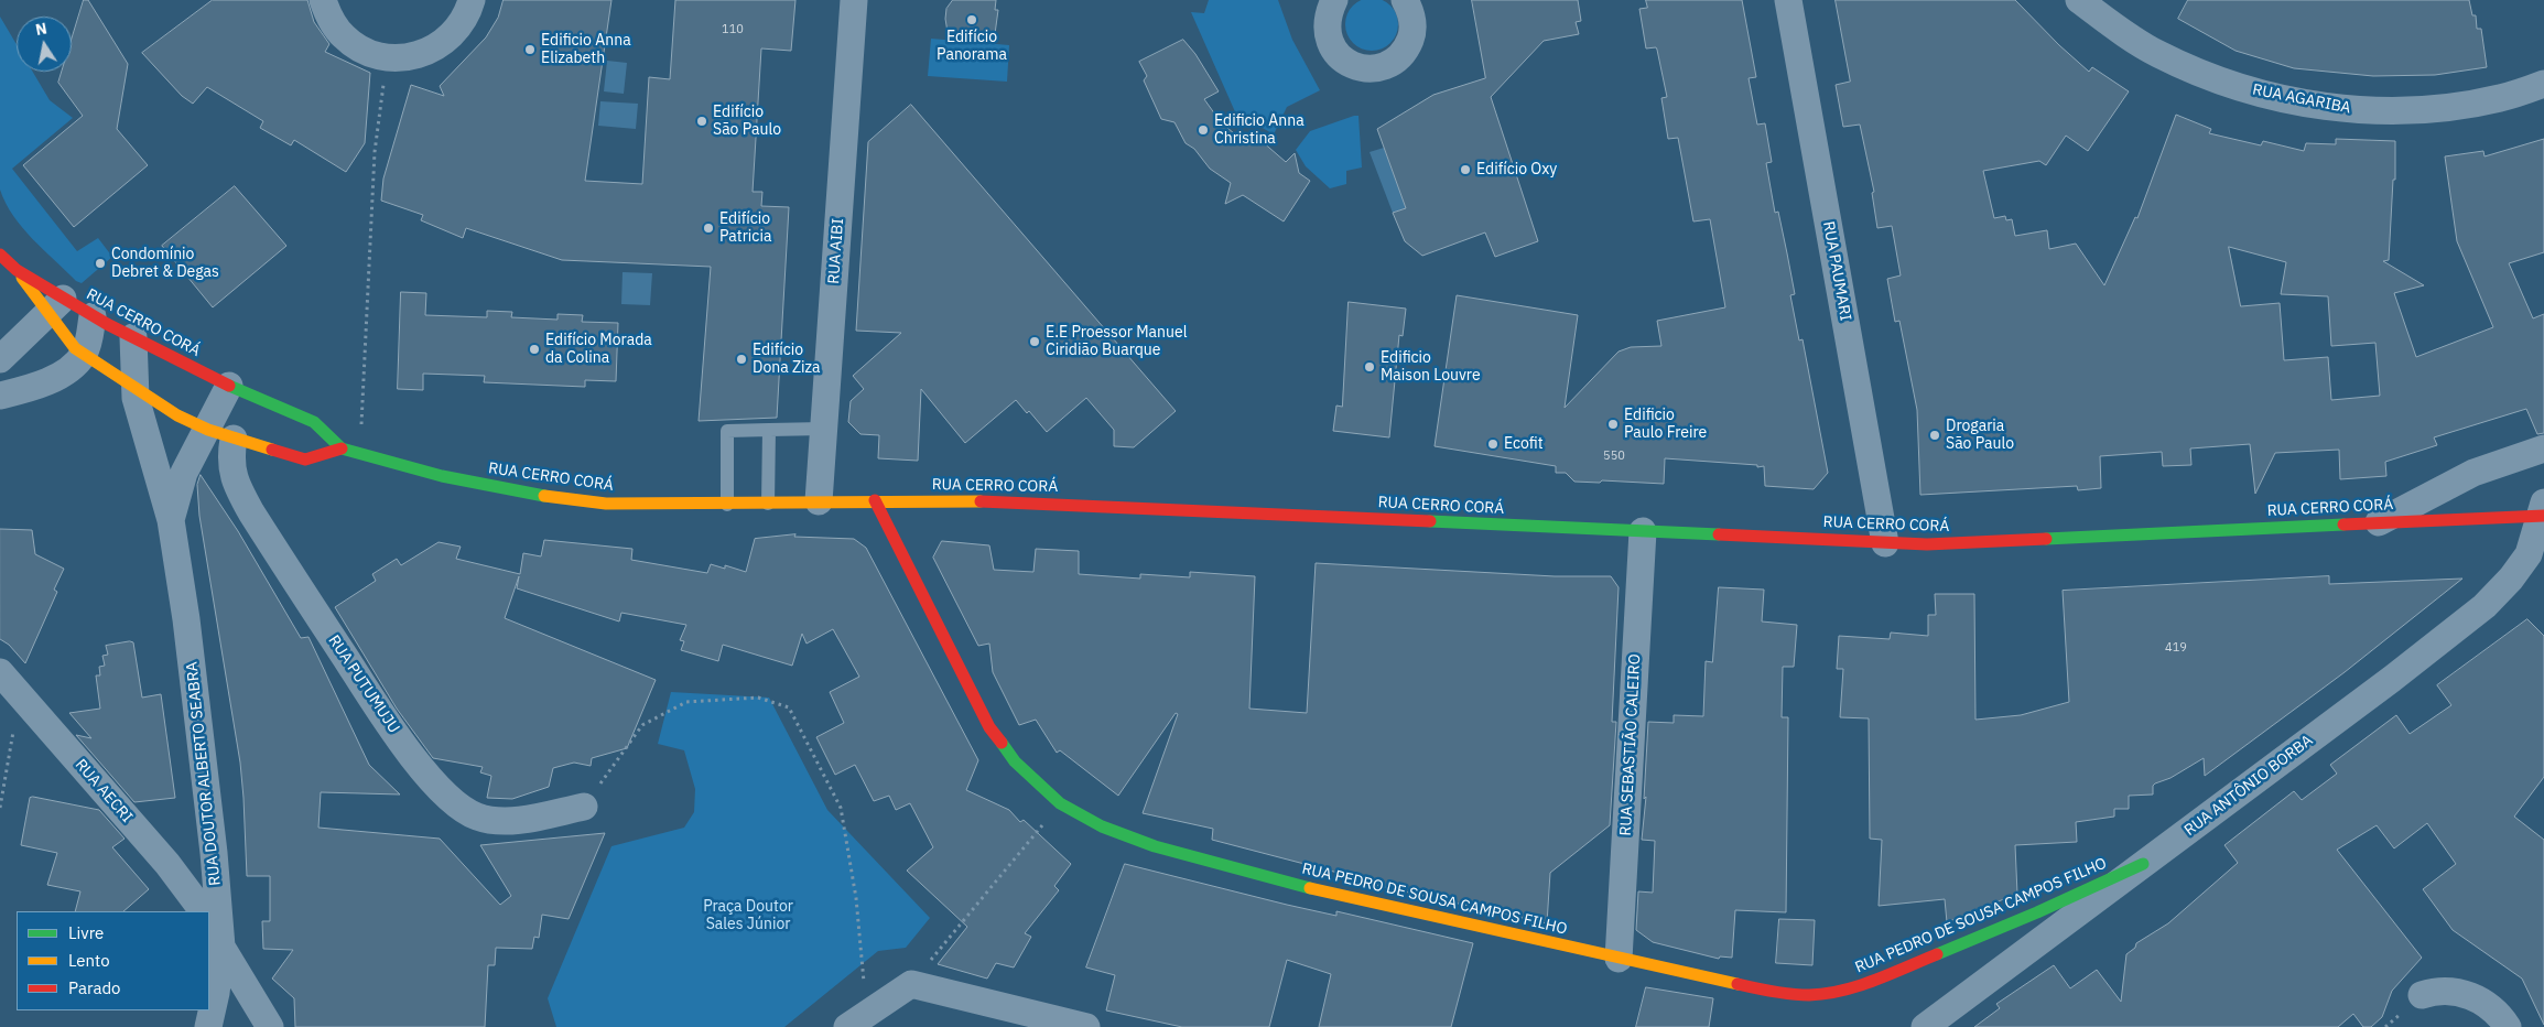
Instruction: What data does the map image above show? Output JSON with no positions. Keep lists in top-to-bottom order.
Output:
{
  "streets": {
    "main road": ["RUA CERRO CORÁ", "RUA PEDRO DE SOUSA CAMPOS FILHO"],
    "street": [
      "RUA AGARIBA",
      "RUA AIBI",
      "RUA PAUMARI",
      "RUA PUTUMUJU",
      "RUA SEBASTIÃO CALEIRO",
      "RUA DOUTOR ALBERTO SEABRA",
      "RUA ANTÔNIO BORBA",
      "RUA AECRI"
    ]
  },
  "crossings": [
    ["RUA AIBI", "RUA CERRO CORÁ"],
    ["RUA PAUMARI", "RUA CERRO CORÁ"],
    ["RUA CERRO CORÁ", "RUA PUTUMUJU"],
    ["RUA CERRO CORÁ", "RUA SEBASTIÃO CALEIRO"],
    ["RUA CERRO CORÁ", "RUA DOUTOR ALBERTO SEABRA"],
    ["RUA CERRO CORÁ", "RUA ANTÔNIO BORBA"],
    ["RUA CERRO CORÁ", "RUA PEDRO DE SOUSA CAMPOS FILHO"],
    ["RUA SEBASTIÃO CALEIRO", "RUA PEDRO DE SOUSA CAMPOS FILHO"],
    ["RUA ANTÔNIO BORBA", "RUA PEDRO DE SOUSA CAMPOS FILHO"]
  ],
  "parks": ["Praça Doutor Sales Júnior"],
  "places": [
    "Edifício Panorama",
    "Edificio Anna Elizabeth",
    "Edifício São Paulo",
    "Edificio Anna Christina",
    "Edifício Oxy",
    "Edifício Patricia",
    "Condomínio Debret & Degas",
    "E.E Proessor Manuel Ciridião Buarque",
    "Edifício Morada da Colina",
    "Edifício Dona Ziza",
    "Edificio Maison Louvre",
    "Edificio Paulo Freire",
    "Drogaria São Paulo",
    "Ecofit"
  ],
  "house_numbers": ["110", "550", "419"],
  "legend": ["Livre", "Lento", "Parado"],
  "north": "top"
}
